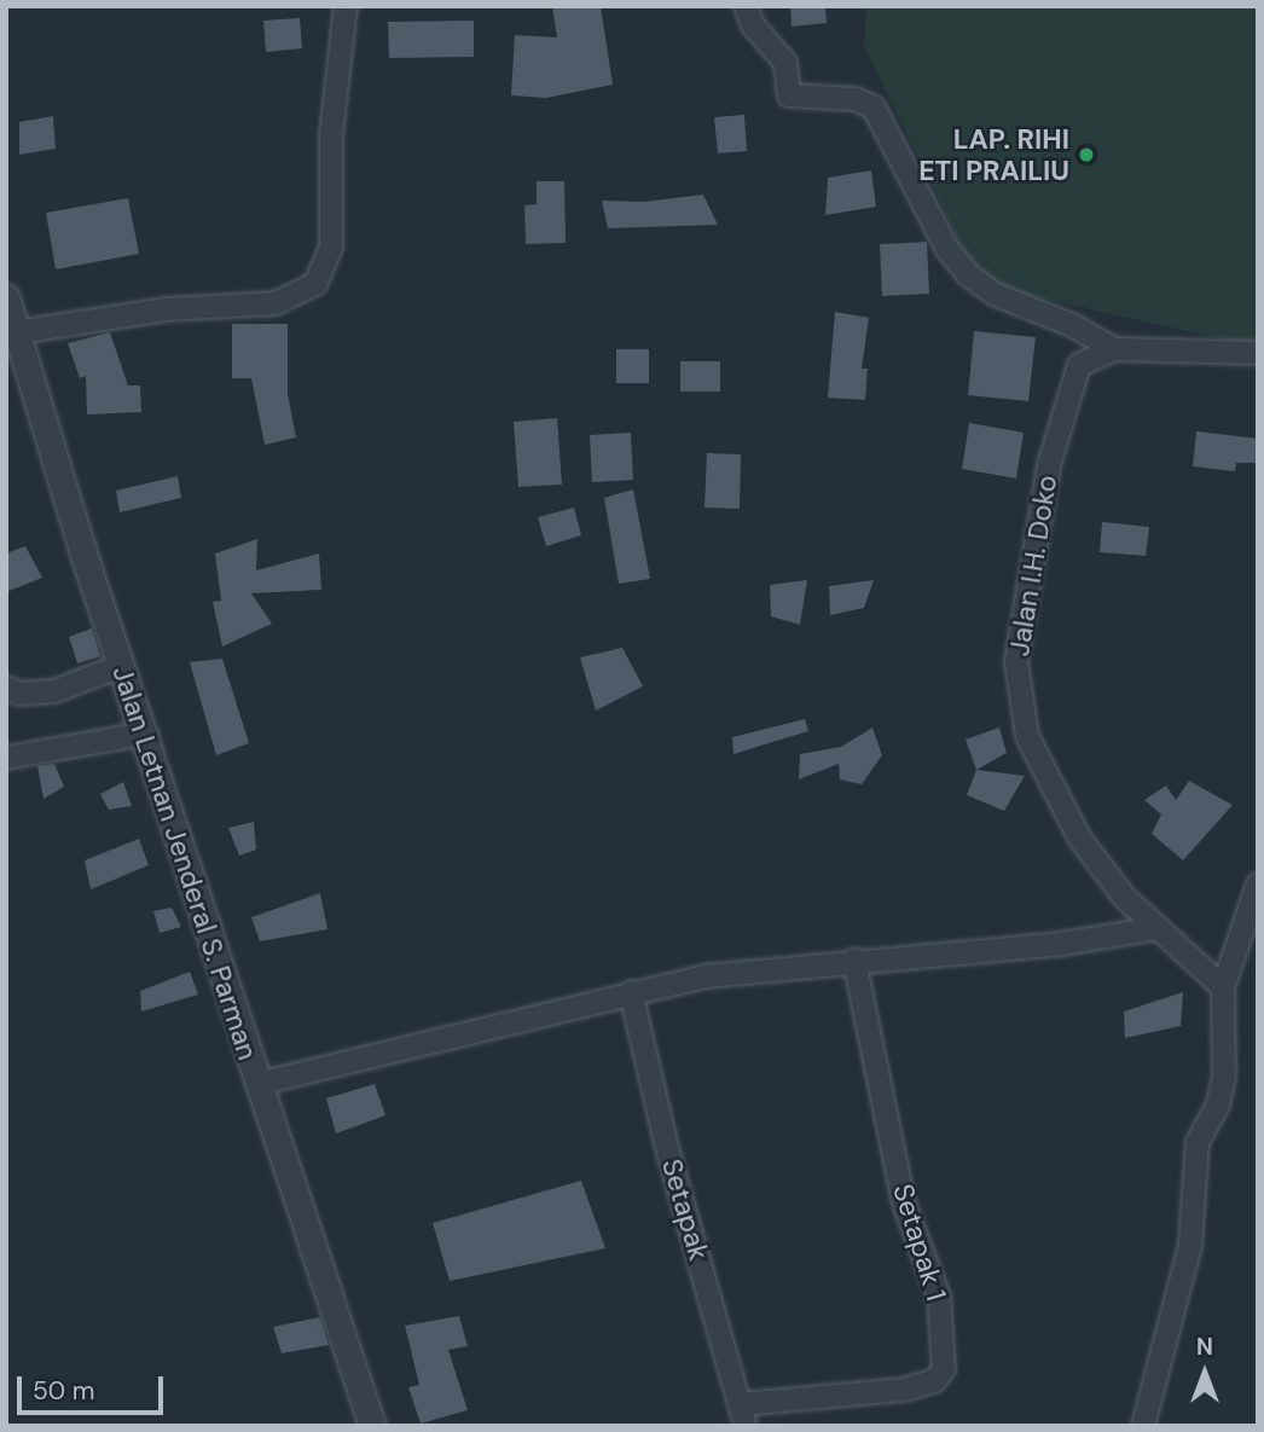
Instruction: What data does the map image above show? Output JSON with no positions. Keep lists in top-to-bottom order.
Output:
{
  "streets": {
    "street": [
      "Jalan I.H. Doko",
      "Jalan Letnan Jenderal S. Parman",
      "Setapak",
      "Setapak 1"
    ]
  },
  "crossings": [
    ["Setapak", "Setapak 1"]
  ],
  "places": ["LAP. RIHI ETI PRAILIU"],
  "scale_bar": "50 m",
  "north": "top"
}
